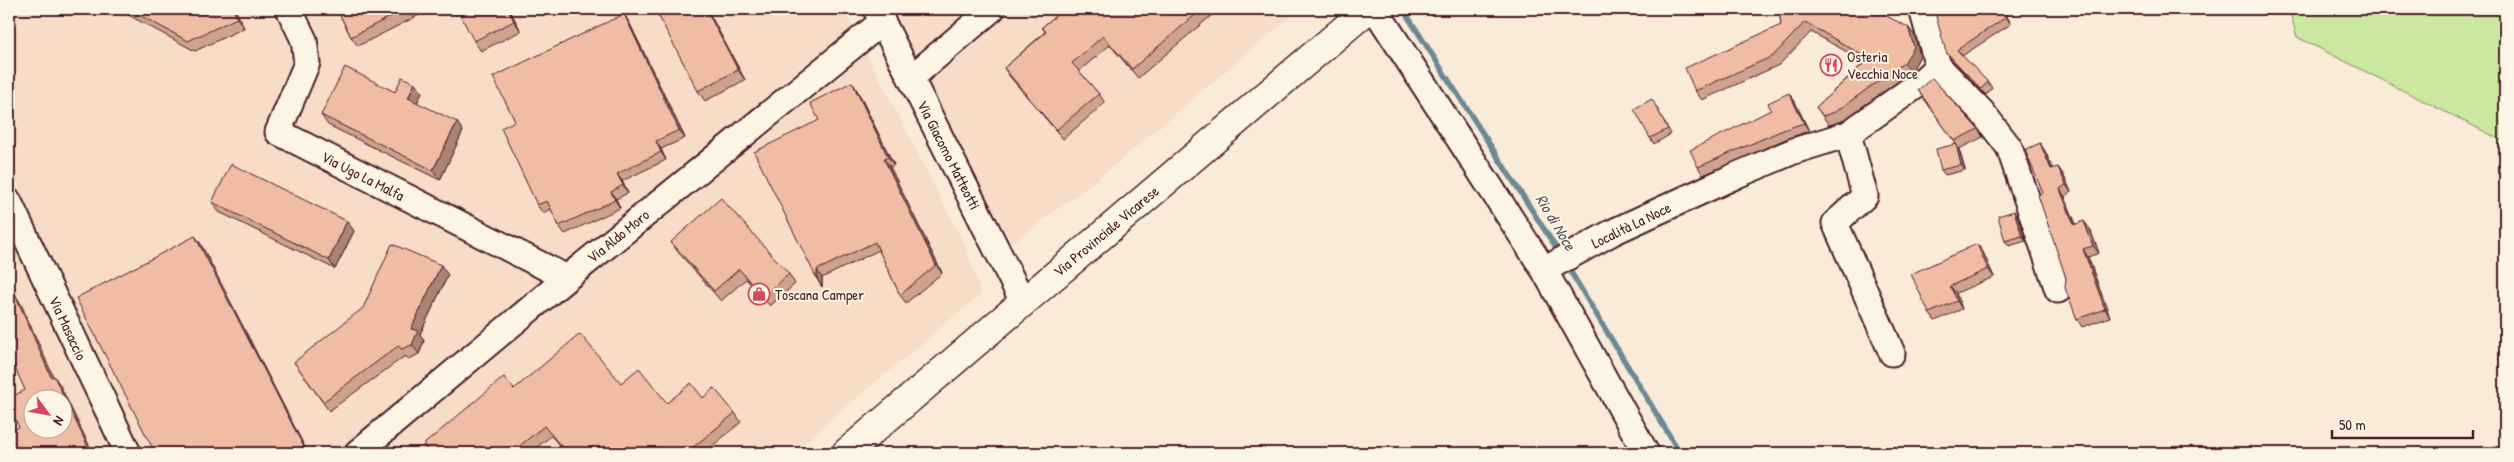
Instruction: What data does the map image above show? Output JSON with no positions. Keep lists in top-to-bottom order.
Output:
{
  "streets": {
    "main road": ["Via Provinciale Vicarese"],
    "street": [
      "Via Giacomo Matteotti",
      "Via Ugo La Malfa",
      "Località La Noce",
      "Via Aldo Moro",
      "Via Masaccio"
    ]
  },
  "crossings": [
    ["Via Giacomo Matteotti", "Via Provinciale Vicarese"],
    ["Via Giacomo Matteotti", "Via Aldo Moro"],
    ["Via Ugo La Malfa", "Via Aldo Moro"]
  ],
  "water": ["Rio di Noce"],
  "places": {
    "restaurant": ["Osteria Vecchia Noce"],
    "shop": ["Toscana Camper"]
  },
  "scale_bar": "50 m",
  "north": "bottom right"
}
